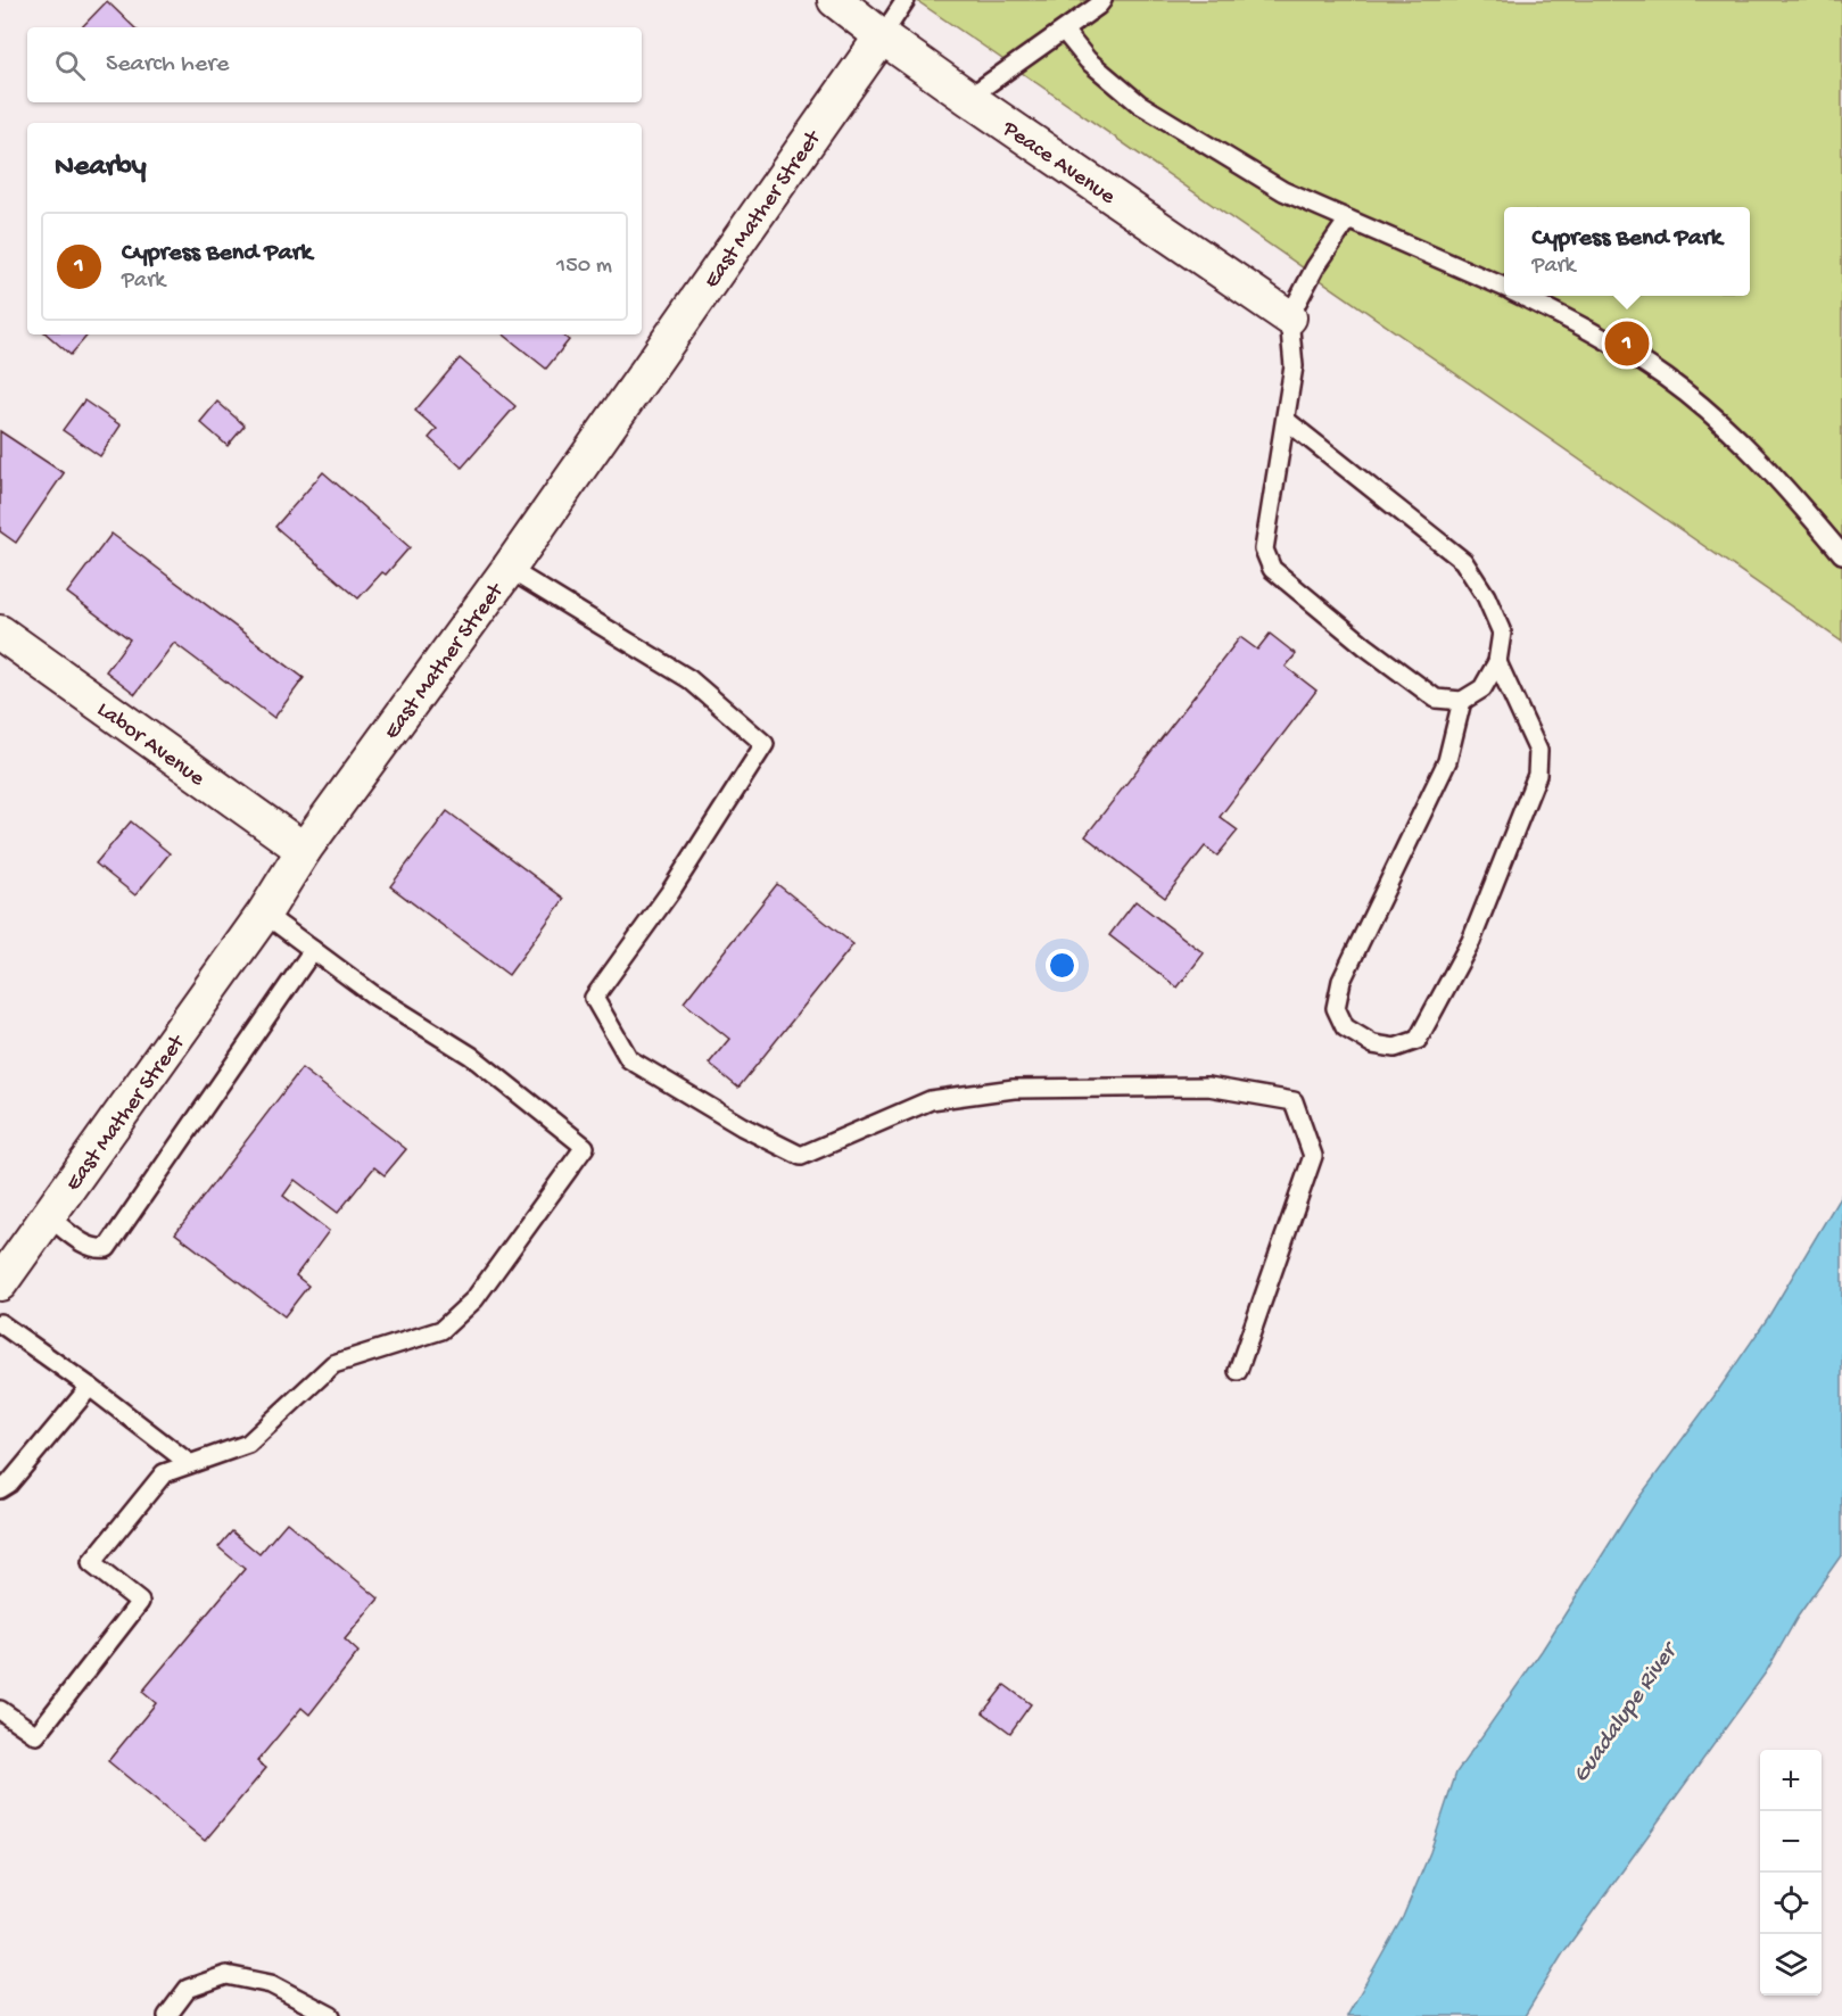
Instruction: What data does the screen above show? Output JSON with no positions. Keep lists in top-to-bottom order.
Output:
{
  "streets": {
    "street": ["Peace Avenue", "East Mather Street", "Labor Avenue"]
  },
  "crossings": [
    ["Peace Avenue", "East Mather Street"],
    ["East Mather Street", "Labor Avenue"]
  ],
  "water": ["Guadalupe River"],
  "page": {
    "search": "Search here",
    "heading": "Nearby",
    "popup": ["Cypress Bend Park", "Park"],
    "list": [
      {
        "mark": "1",
        "name": "Cypress Bend Park",
        "note": "Park",
        "value": "150 m"
      }
    ],
    "pins": "1",
    "map_buttons": ["+", "−"]
  }
}
